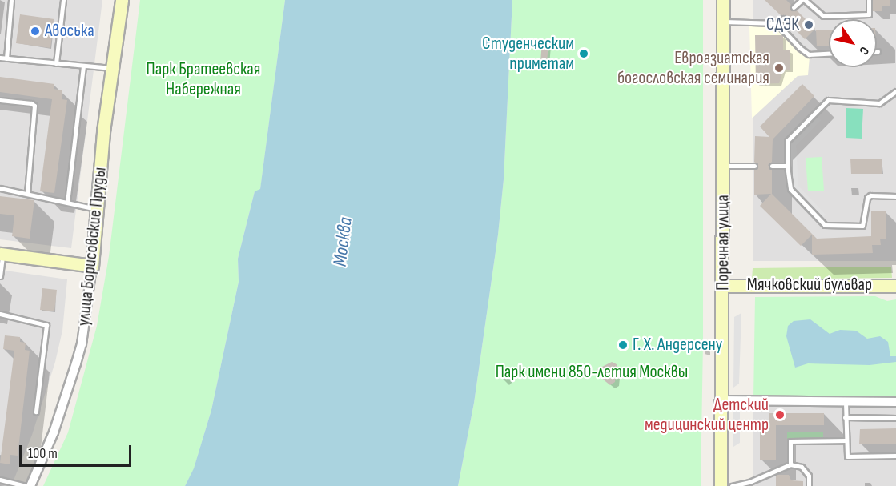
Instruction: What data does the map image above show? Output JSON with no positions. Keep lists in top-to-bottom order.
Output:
{
  "streets": {
    "street": ["Поречная улица", "улица Борисовские Пруды", "Мячковский бульвар"]
  },
  "crossings": [
    ["Поречная улица", "Мячковский бульвар"]
  ],
  "water": ["Москва"],
  "parks": ["Парк Братеевская Набережная", "Парк имени 850-летия Москвы"],
  "places": [
    "СДЭК",
    "Авоська",
    "Студенческим приметам",
    "Евроазиатская богословская семинария",
    "Г. Х. Андерсену",
    "Детский медицинский центр"
  ],
  "scale_bar": "100 m",
  "north": "bottom right"
}
